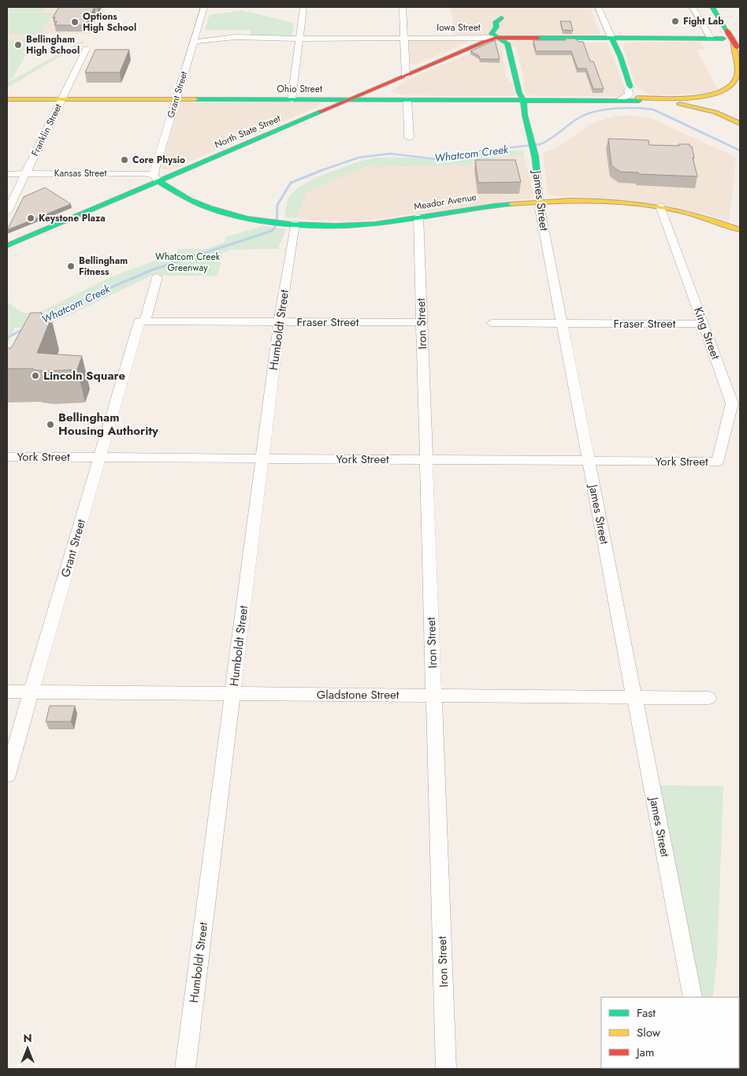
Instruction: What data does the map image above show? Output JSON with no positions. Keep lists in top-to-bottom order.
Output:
{
  "streets": {
    "main road": [
      "Iowa Street",
      "Ohio Street",
      "North State Street",
      "James Street",
      "Meador Avenue"
    ],
    "street": [
      "Grant Street",
      "Franklin Street",
      "Kansas Street",
      "Fraser Street",
      "Iron Street",
      "Humboldt Street",
      "King Street",
      "York Street",
      "Gladstone Street"
    ]
  },
  "crossings": [
    ["Iowa Street", "Grant Street"],
    ["Iowa Street", "North State Street"],
    ["Iowa Street", "James Street"],
    ["Ohio Street", "Grant Street"],
    ["Ohio Street", "Franklin Street"],
    ["Ohio Street", "North State Street"],
    ["Ohio Street", "James Street"],
    ["Grant Street", "North State Street"],
    ["Grant Street", "Kansas Street"],
    ["Grant Street", "Meador Avenue"],
    ["Grant Street", "Fraser Street"],
    ["Grant Street", "York Street"],
    ["Grant Street", "Gladstone Street"],
    ["Franklin Street", "Kansas Street"],
    ["North State Street", "Kansas Street"],
    ["North State Street", "James Street"],
    ["North State Street", "Meador Avenue"],
    ["Kansas Street", "Meador Avenue"],
    ["James Street", "Meador Avenue"],
    ["James Street", "Fraser Street"],
    ["James Street", "York Street"],
    ["James Street", "Gladstone Street"],
    ["Meador Avenue", "Iron Street"],
    ["Meador Avenue", "Humboldt Street"],
    ["Meador Avenue", "King Street"],
    ["Fraser Street", "Iron Street"],
    ["Fraser Street", "Humboldt Street"],
    ["Fraser Street", "King Street"],
    ["Iron Street", "York Street"],
    ["Iron Street", "Gladstone Street"],
    ["Humboldt Street", "York Street"],
    ["Humboldt Street", "Gladstone Street"],
    ["King Street", "York Street"]
  ],
  "water": ["Whatcom Creek"],
  "parks": ["Whatcom Creek Greenway"],
  "places": [
    "Fight Lab",
    "Options High School",
    "Bellingham High School",
    "Core Physio",
    "Keystone Plaza",
    "Bellingham Fitness",
    "Lincoln Square",
    "Bellingham Housing Authority"
  ],
  "legend": ["Fast", "Slow", "Jam"],
  "north": "top"
}
